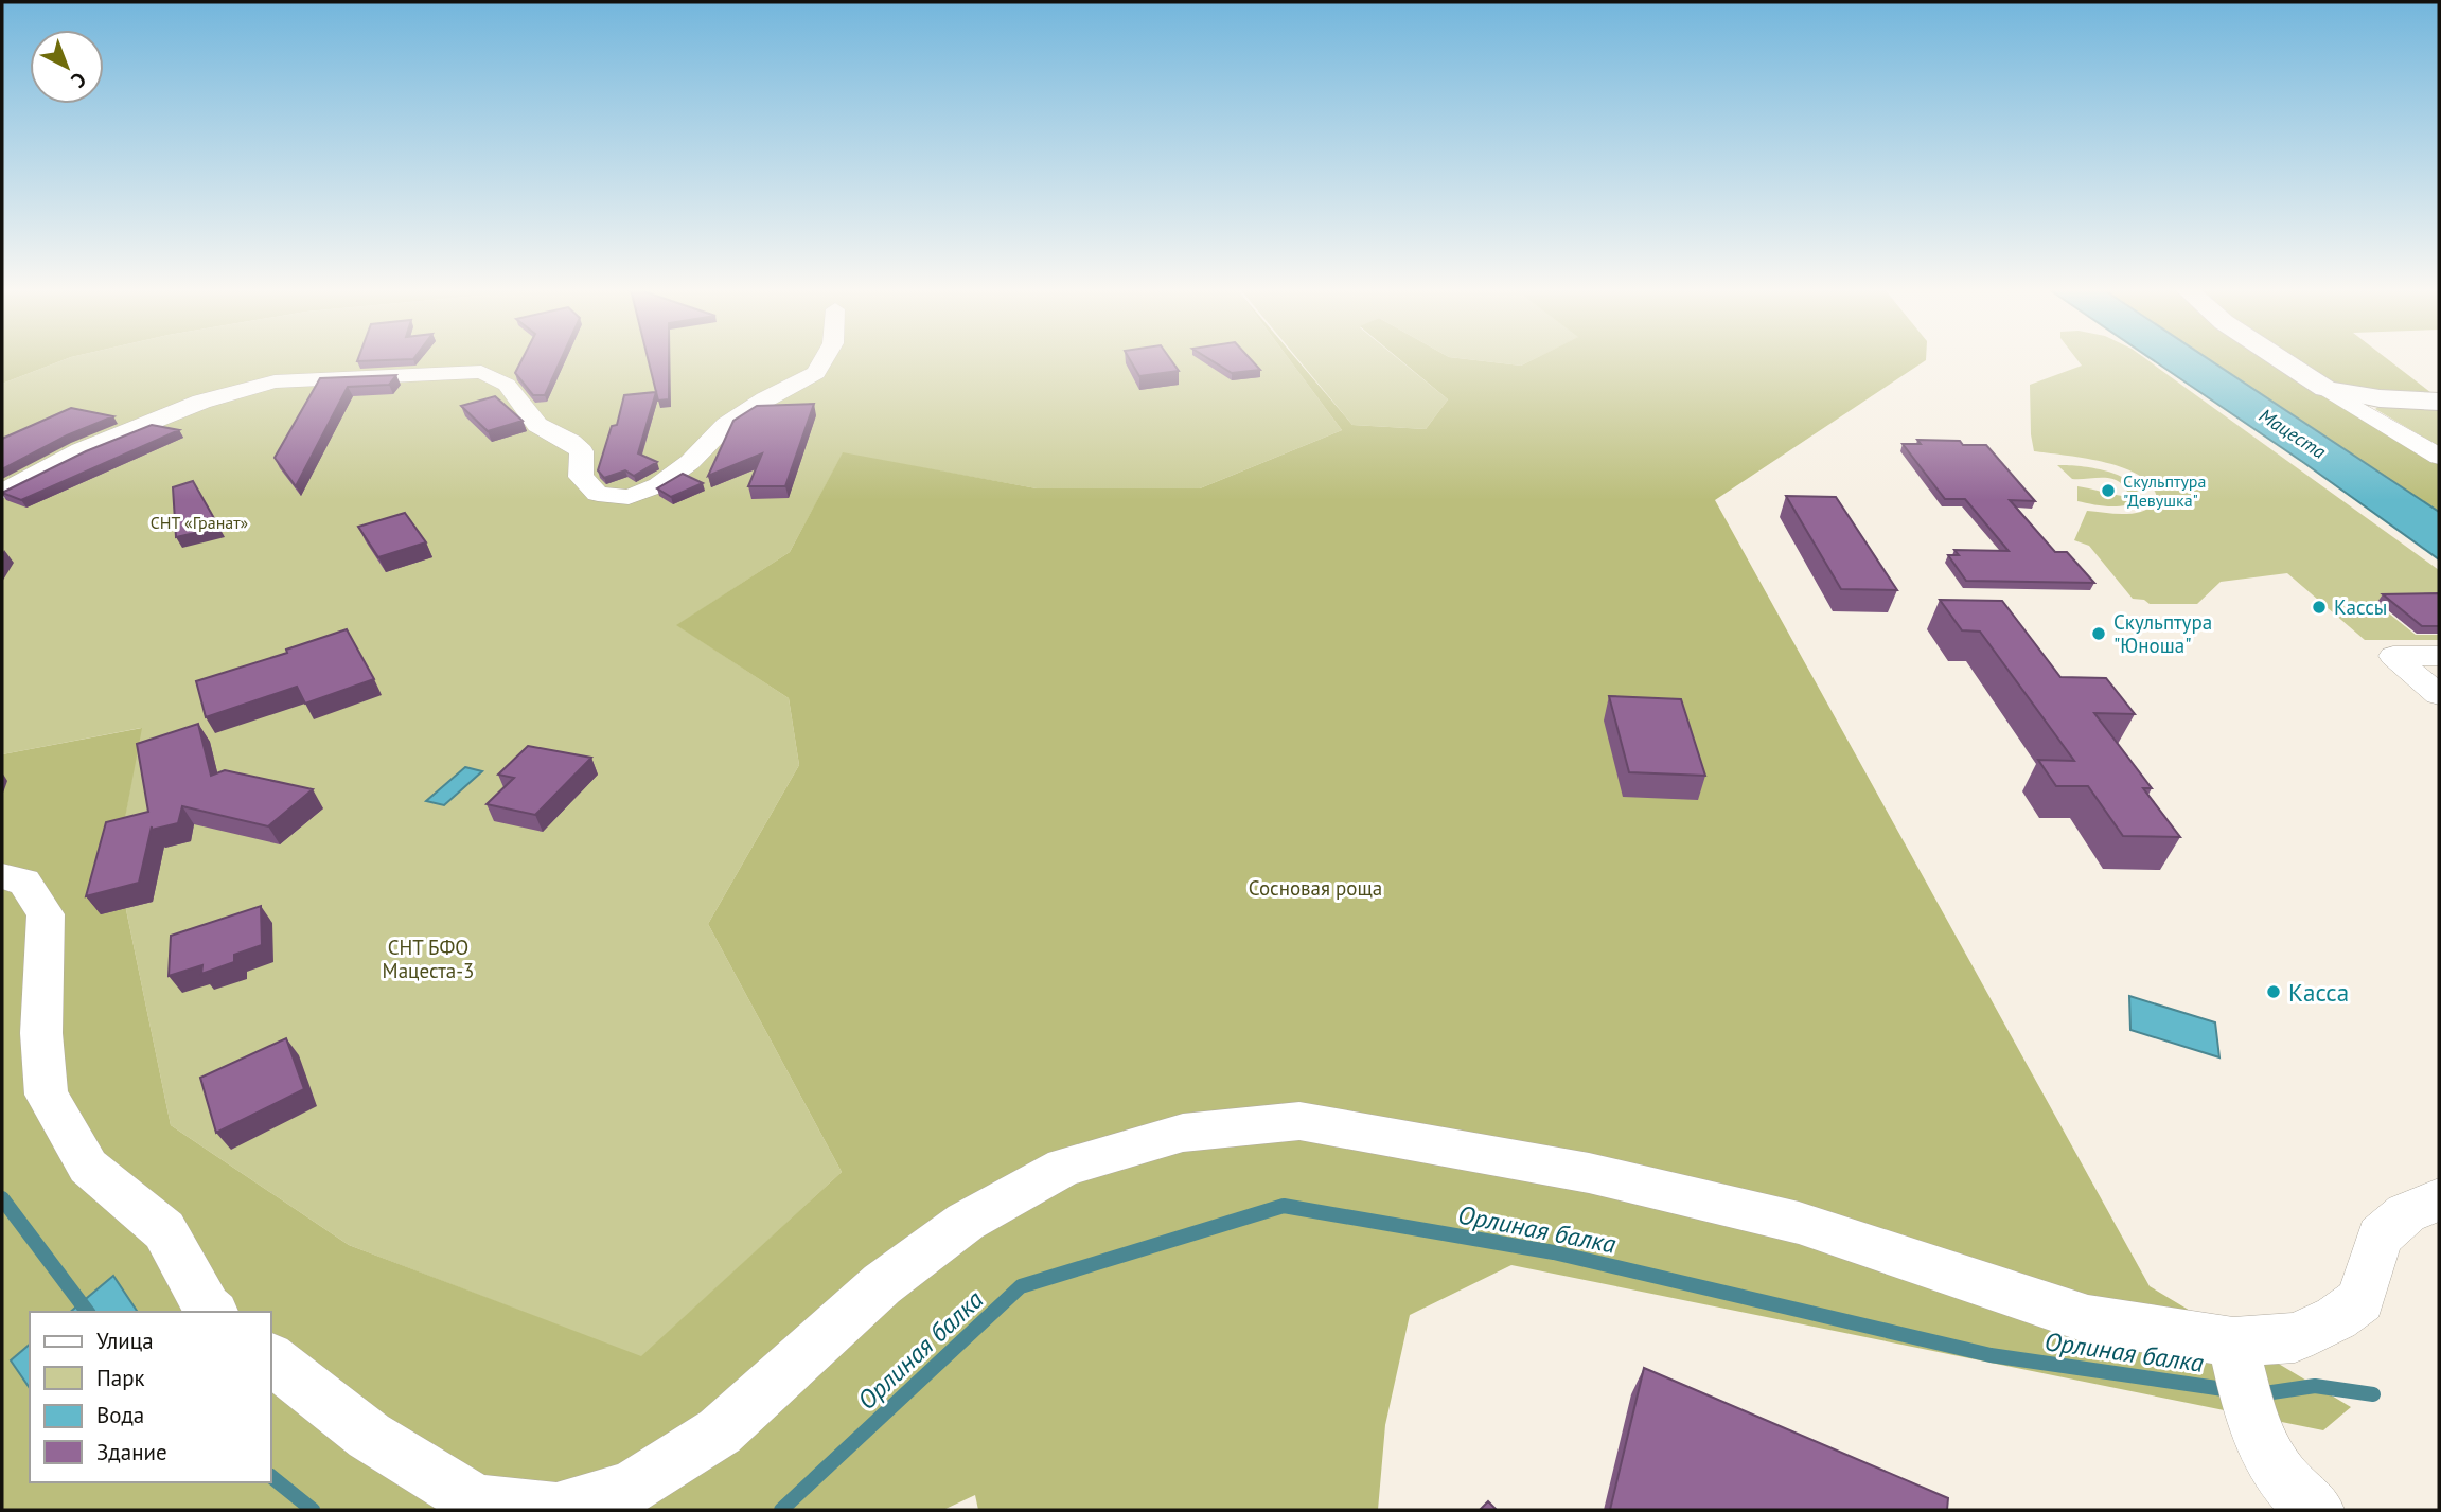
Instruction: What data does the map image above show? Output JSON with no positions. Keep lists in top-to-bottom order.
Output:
{
  "water": ["Мацеста", "Орлиная балка"],
  "parks": ["СНТ «Гранат»", "Сосновая роща", "СНТ БФО Мацеста-3"],
  "places": [
    "Скульптура \"Девушка\"",
    "Кассы",
    "Скульптура \"Юноша\"",
    "Касса"
  ],
  "legend": [
    "Улица",
    "Парк",
    "Вода",
    "Здание"
  ],
  "north": "bottom right"
}
